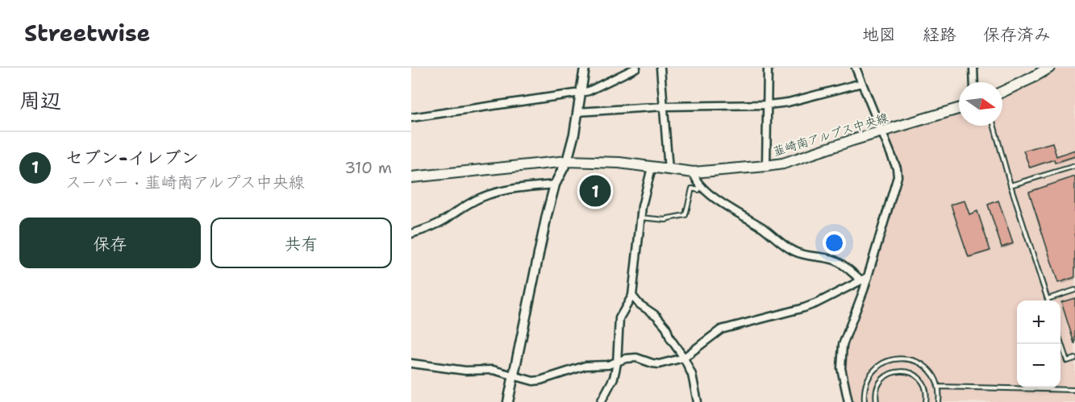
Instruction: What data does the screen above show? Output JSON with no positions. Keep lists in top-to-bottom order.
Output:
{
  "streets": {
    "main road": ["韮崎南アルプス中央線"]
  },
  "north": "right",
  "page": {
    "header": "Streetwise",
    "nav": ["地図", "経路", "保存済み"],
    "heading": "周辺",
    "list": [
      {
        "mark": "1",
        "name": "セブン-イレブン",
        "note": "スーパー · 韮崎南アルプス中央線",
        "value": "310 m"
      }
    ],
    "pins": "1",
    "buttons": ["保存", "共有"],
    "map_buttons": ["+", "−"]
  }
}
